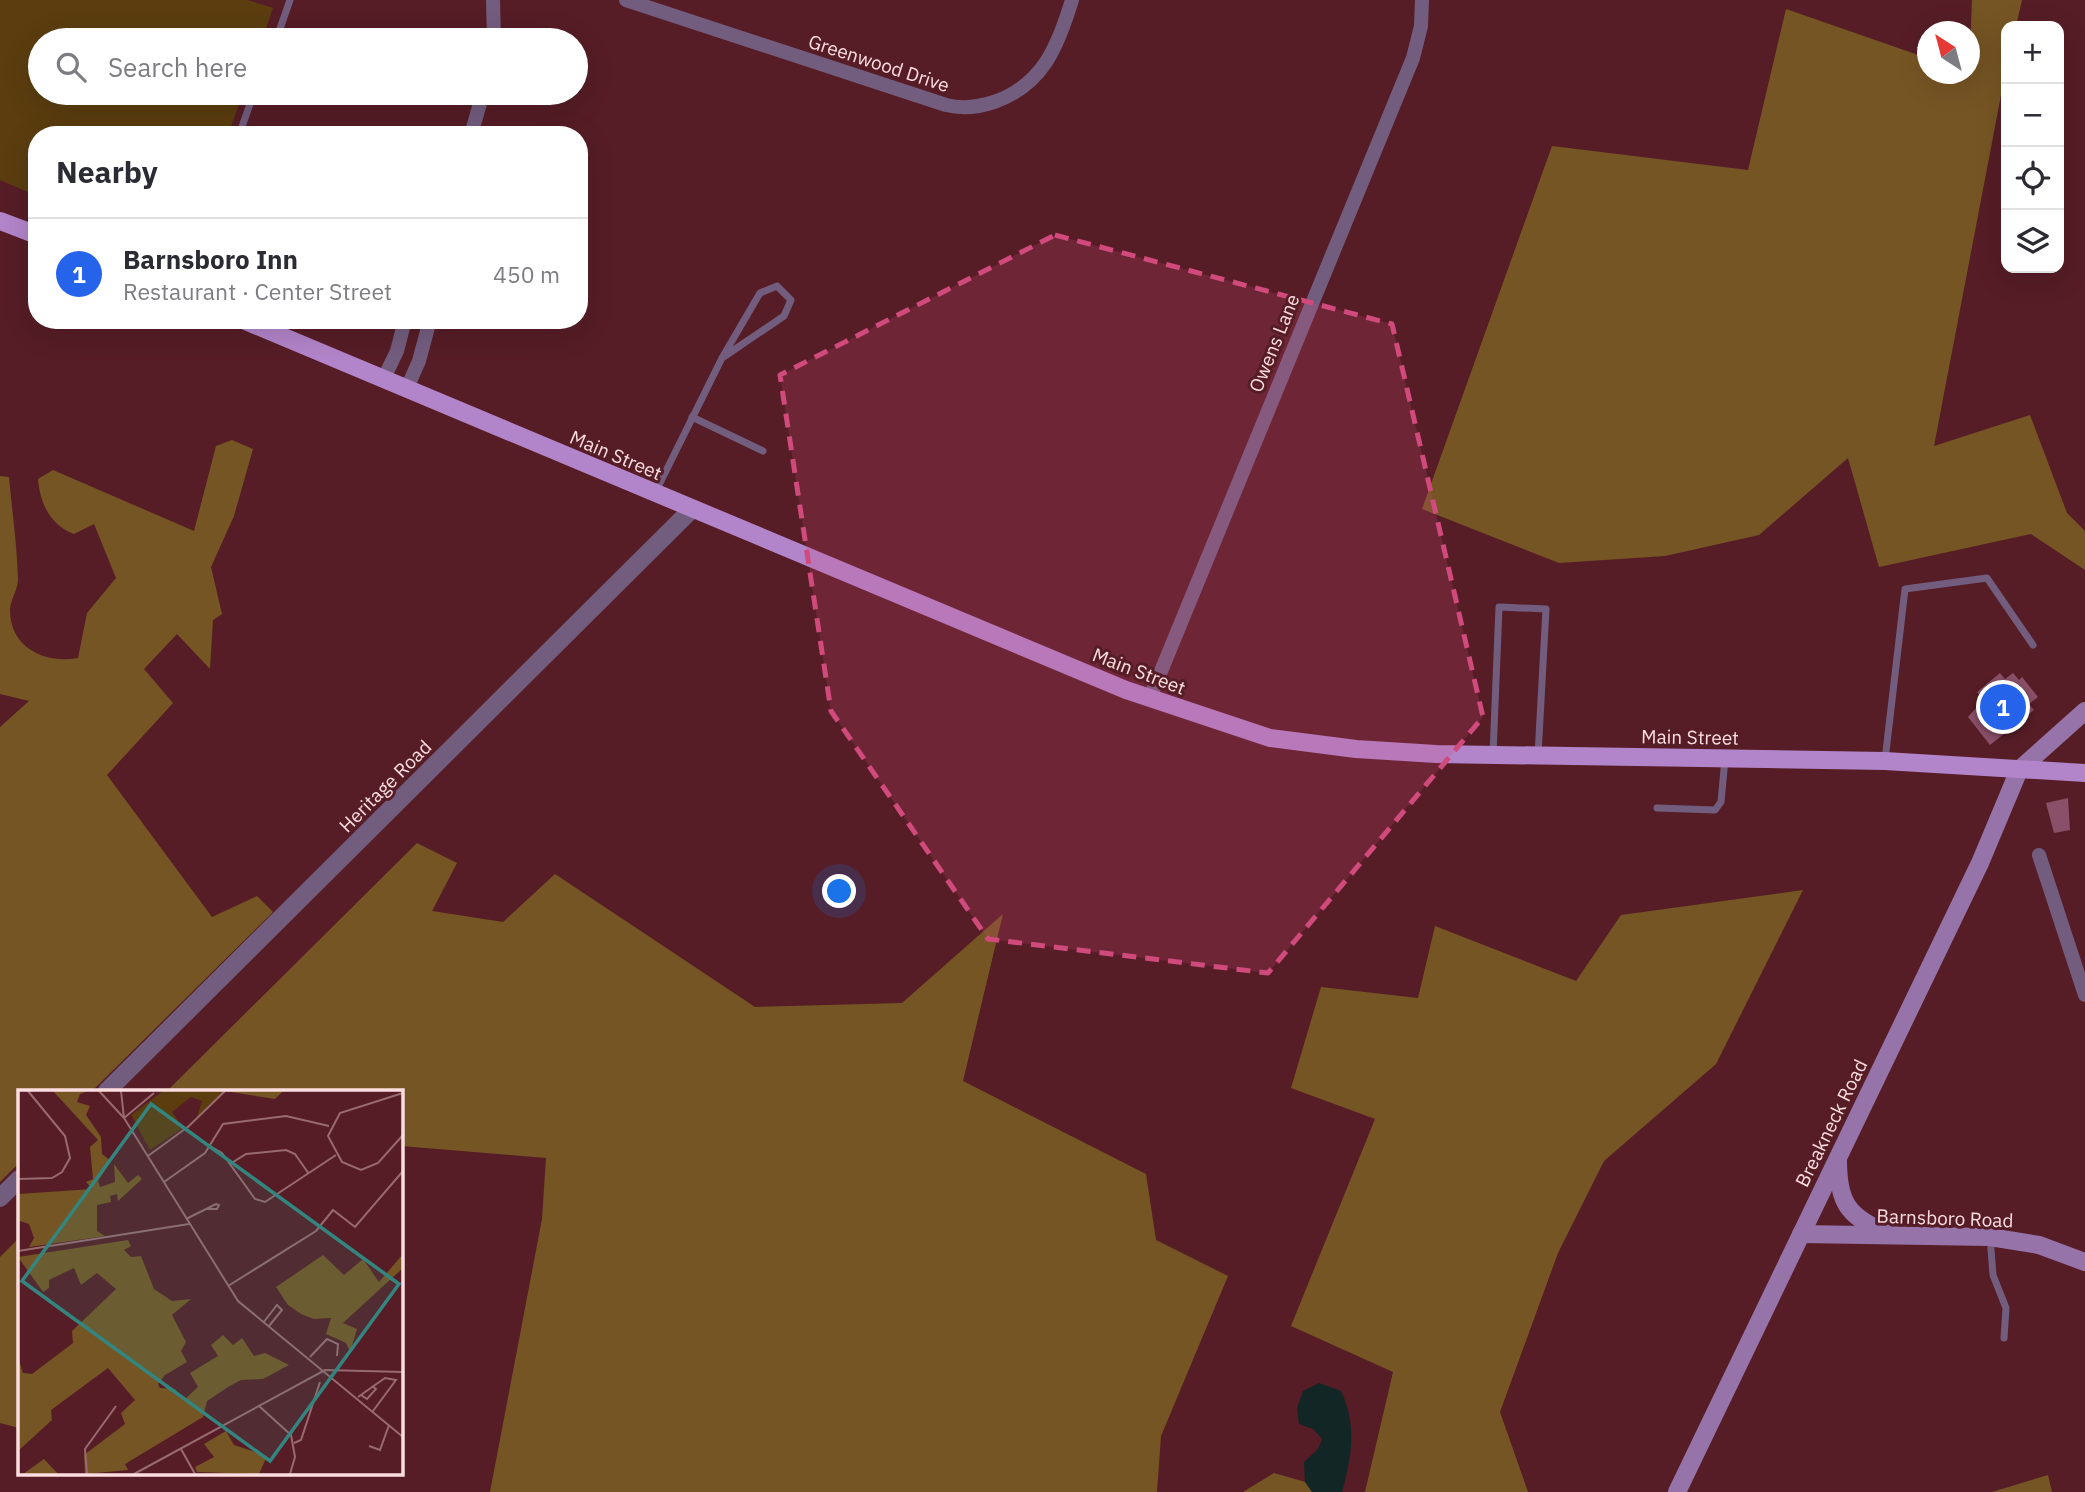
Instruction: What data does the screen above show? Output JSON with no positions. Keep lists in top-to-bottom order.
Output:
{
  "streets": {
    "main road": ["Main Street", "Breakneck Road", "Barnsboro Road"],
    "street": ["Greenwood Drive", "Owens Lane", "Heritage Road"]
  },
  "crossings": [
    ["Owens Lane", "Main Street"],
    ["Main Street", "Heritage Road"],
    ["Main Street", "Breakneck Road"],
    ["Breakneck Road", "Barnsboro Road"]
  ],
  "north": "top left",
  "page": {
    "map_buttons": ["+", "−"],
    "search": "Search here",
    "heading": "Nearby",
    "list": [
      {
        "mark": "1",
        "name": "Barnsboro Inn",
        "note": "Restaurant · Center Street",
        "value": "450 m"
      }
    ],
    "pins": "1"
  }
}
